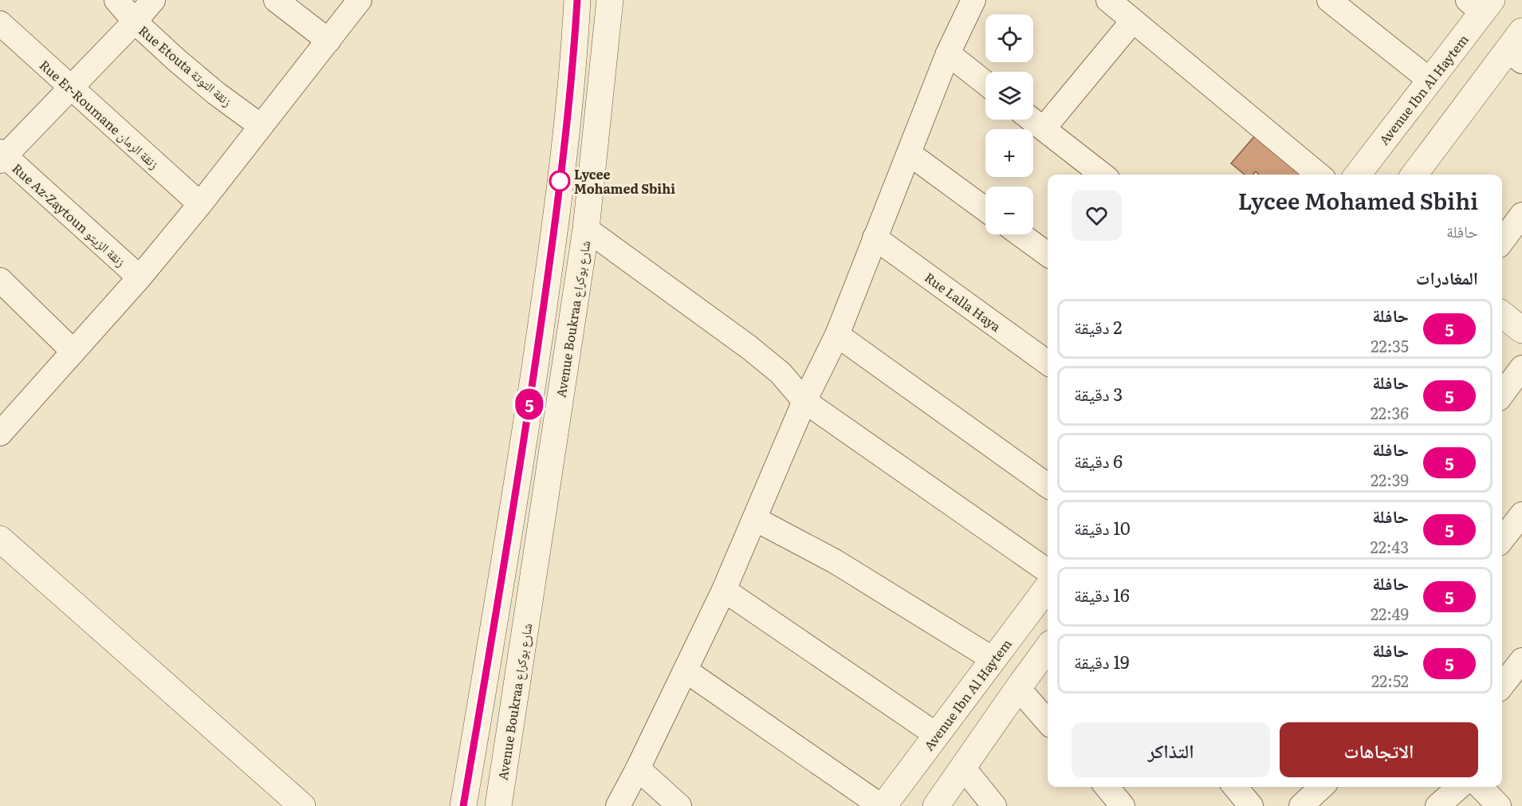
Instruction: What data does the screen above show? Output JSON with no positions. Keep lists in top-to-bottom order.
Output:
{
  "streets": {
    "street": [
      "Rue Etouta زنقة التوتة",
      "Avenue Ibn Al Haytem",
      "Rue Er-Roumane زنقة الرمان",
      "Rue Az-Zaytoun زنقة الزيتو",
      "Rue Lalla Haya",
      "Avenue Boukraa شارع بوكراع"
    ]
  },
  "places": ["Lycee Mohamed Sbihi"],
  "lines": ["bus line 5"],
  "page": {
    "on_map": "5",
    "map_buttons": ["+", "−"],
    "heading": [
      ["Lycee Mohamed Sbihi", "حافلة"],
      "المغادرات"
    ],
    "list": [
      {
        "mark": "5",
        "name": "حافلة",
        "note": "22:35",
        "value": "2 دقيقة"
      },
      {
        "mark": "5",
        "name": "حافلة",
        "note": "22:36",
        "value": "3 دقيقة"
      },
      {
        "mark": "5",
        "name": "حافلة",
        "note": "22:39",
        "value": "6 دقيقة"
      },
      {
        "mark": "5",
        "name": "حافلة",
        "note": "22:43",
        "value": "10 دقيقة"
      },
      {
        "mark": "5",
        "name": "حافلة",
        "note": "22:49",
        "value": "16 دقيقة"
      },
      {
        "mark": "5",
        "name": "حافلة",
        "note": "22:52",
        "value": "19 دقيقة"
      }
    ],
    "buttons": ["الاتجاهات", "التذاكر"]
  }
}
